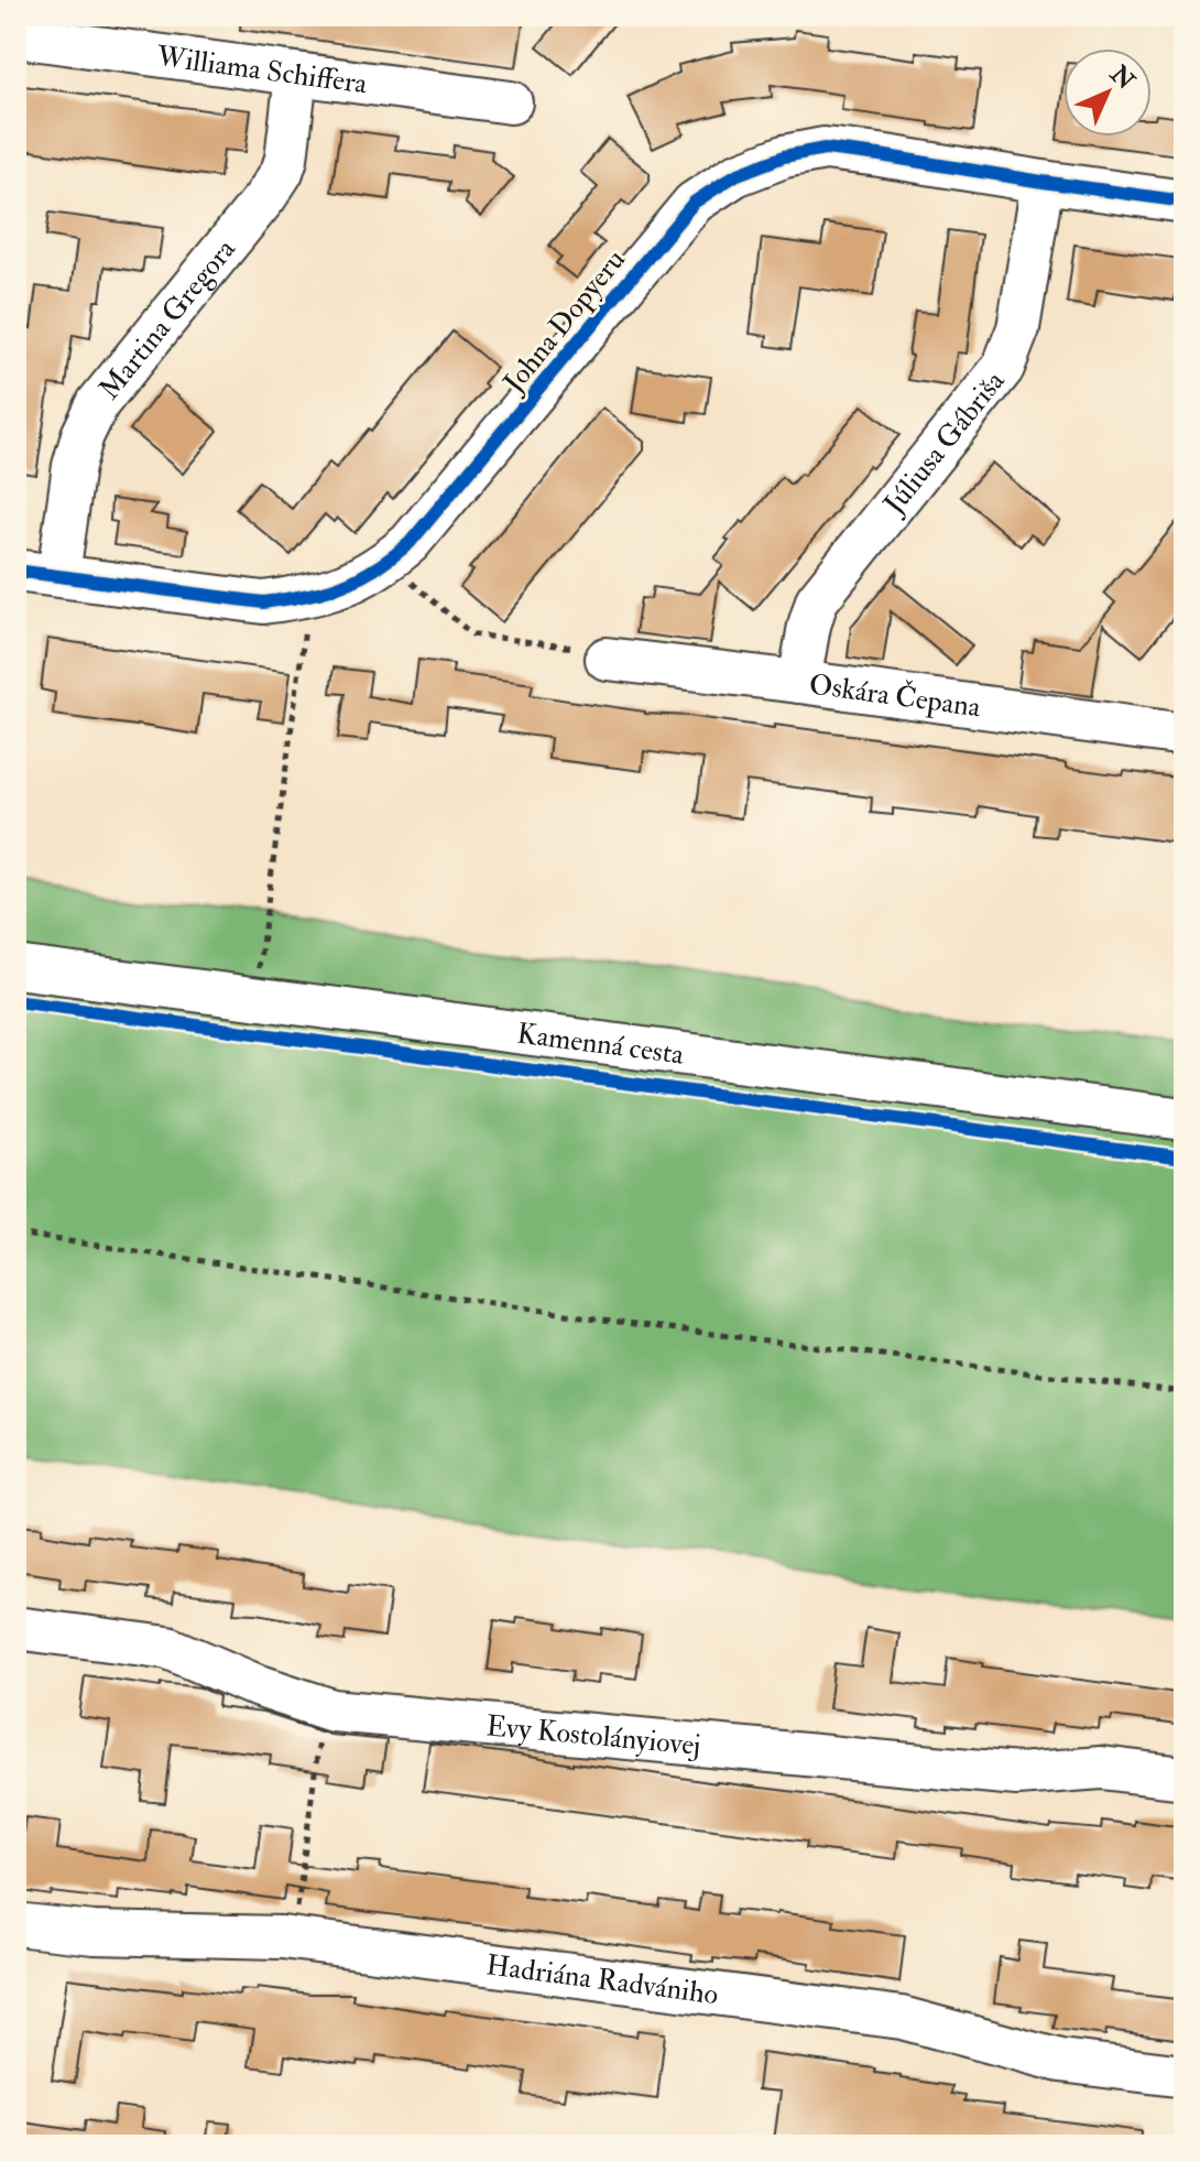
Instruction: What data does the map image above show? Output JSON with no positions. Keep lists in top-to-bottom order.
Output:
{
  "streets": {
    "street": [
      "Williama Schiffera",
      "Martina Gregora",
      "Johna Dopyeru",
      "Júliusa Gábriša",
      "Oskára Čepana",
      "Kamenná cesta",
      "Evy Kostolányiovej",
      "Hadriána Radvániho"
    ]
  },
  "crossings": [
    ["Williama Schiffera", "Martina Gregora"],
    ["Martina Gregora", "Johna Dopyeru"],
    ["Johna Dopyeru", "Júliusa Gábriša"],
    ["Júliusa Gábriša", "Oskára Čepana"]
  ],
  "north": "top right"
}
